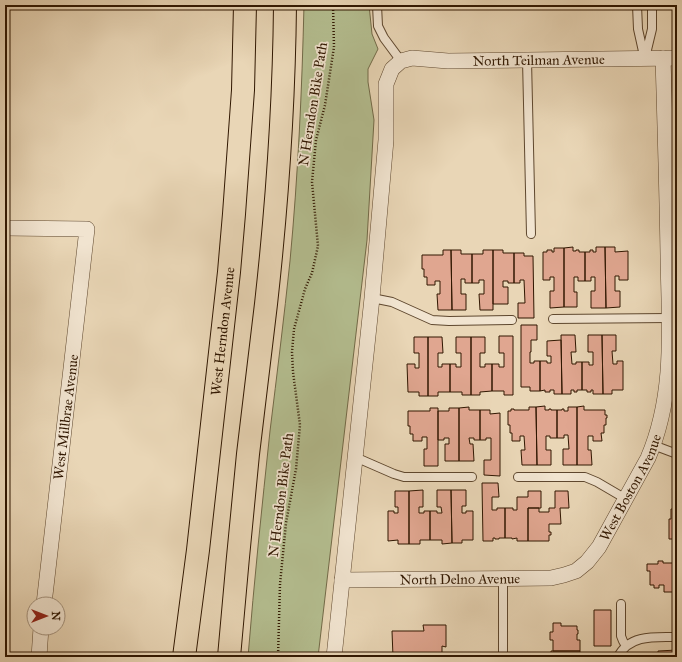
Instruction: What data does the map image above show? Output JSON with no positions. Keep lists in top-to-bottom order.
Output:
{
  "streets": {
    "main road": ["West Herndon Avenue"],
    "street": [
      "North Teilman Avenue",
      "West Millbrae Avenue",
      "West Boston Avenue",
      "North Delno Avenue"
    ],
    "path": ["N Herndon Bike Path"]
  },
  "crossings": [
    ["North Teilman Avenue", "West Boston Avenue"],
    ["West Boston Avenue", "North Delno Avenue"]
  ],
  "north": "right"
}
